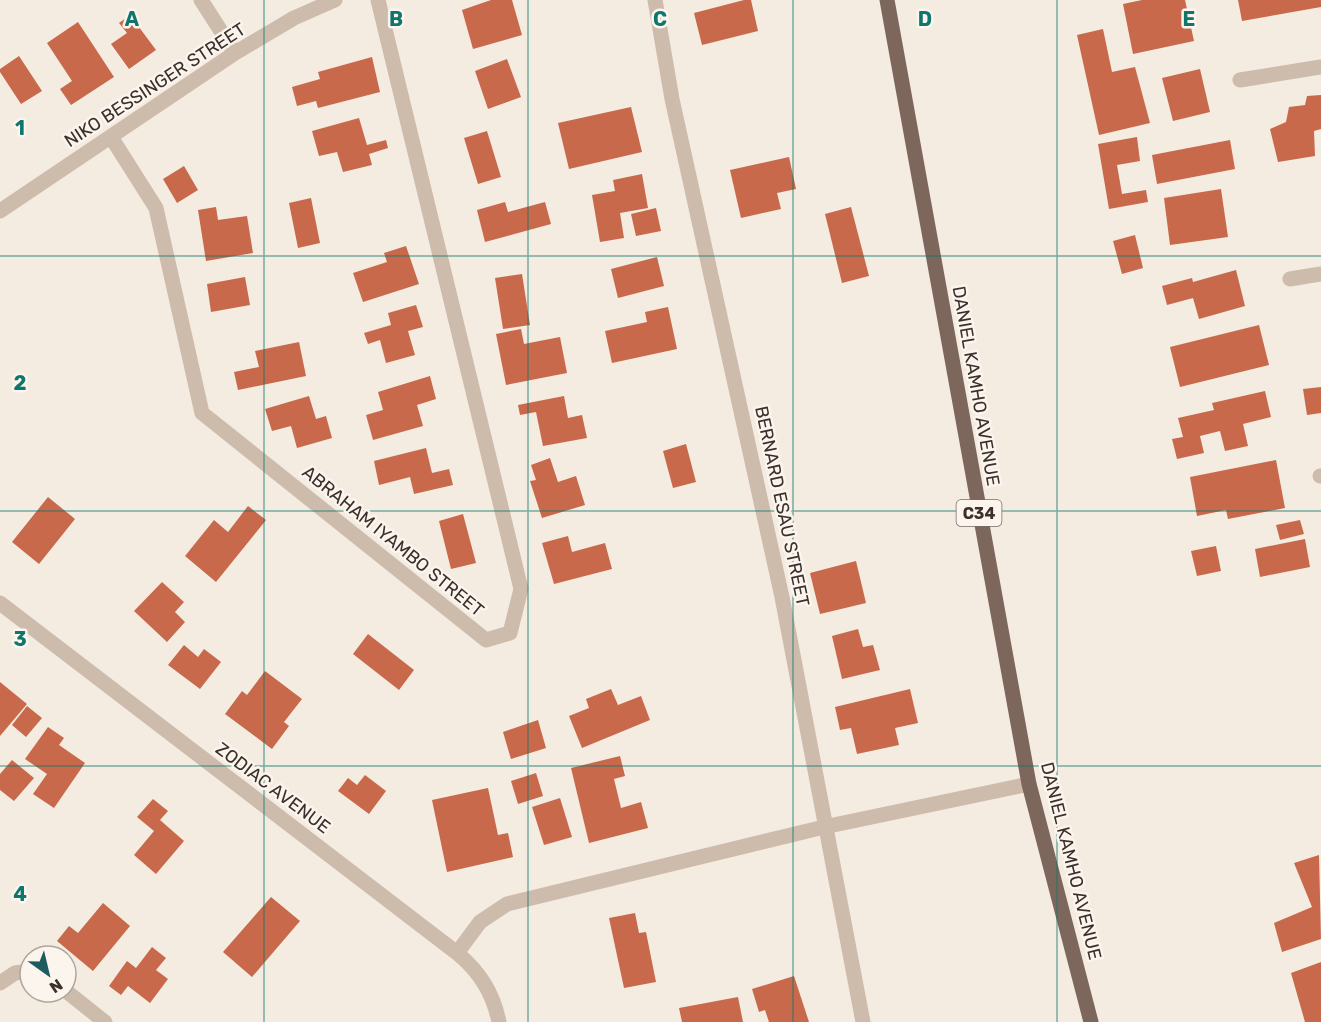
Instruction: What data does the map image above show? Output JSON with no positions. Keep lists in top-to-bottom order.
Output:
{
  "streets": {
    "main road": ["DANIEL KAMHO AVENUE", "C34"],
    "street": [
      "NIKO BESSINGER STREET",
      "BERNARD ESAU STREET",
      "ABRAHAM IYAMBO STREET",
      "ZODIAC AVENUE"
    ]
  },
  "crossings": [
    ["NIKO BESSINGER STREET", "ABRAHAM IYAMBO STREET"]
  ],
  "north": "bottom right",
  "grid": {
    "columns": [
      "A",
      "B",
      "C",
      "D",
      "E"
    ],
    "rows": [
      "1",
      "2",
      "3",
      "4"
    ]
  }
}
